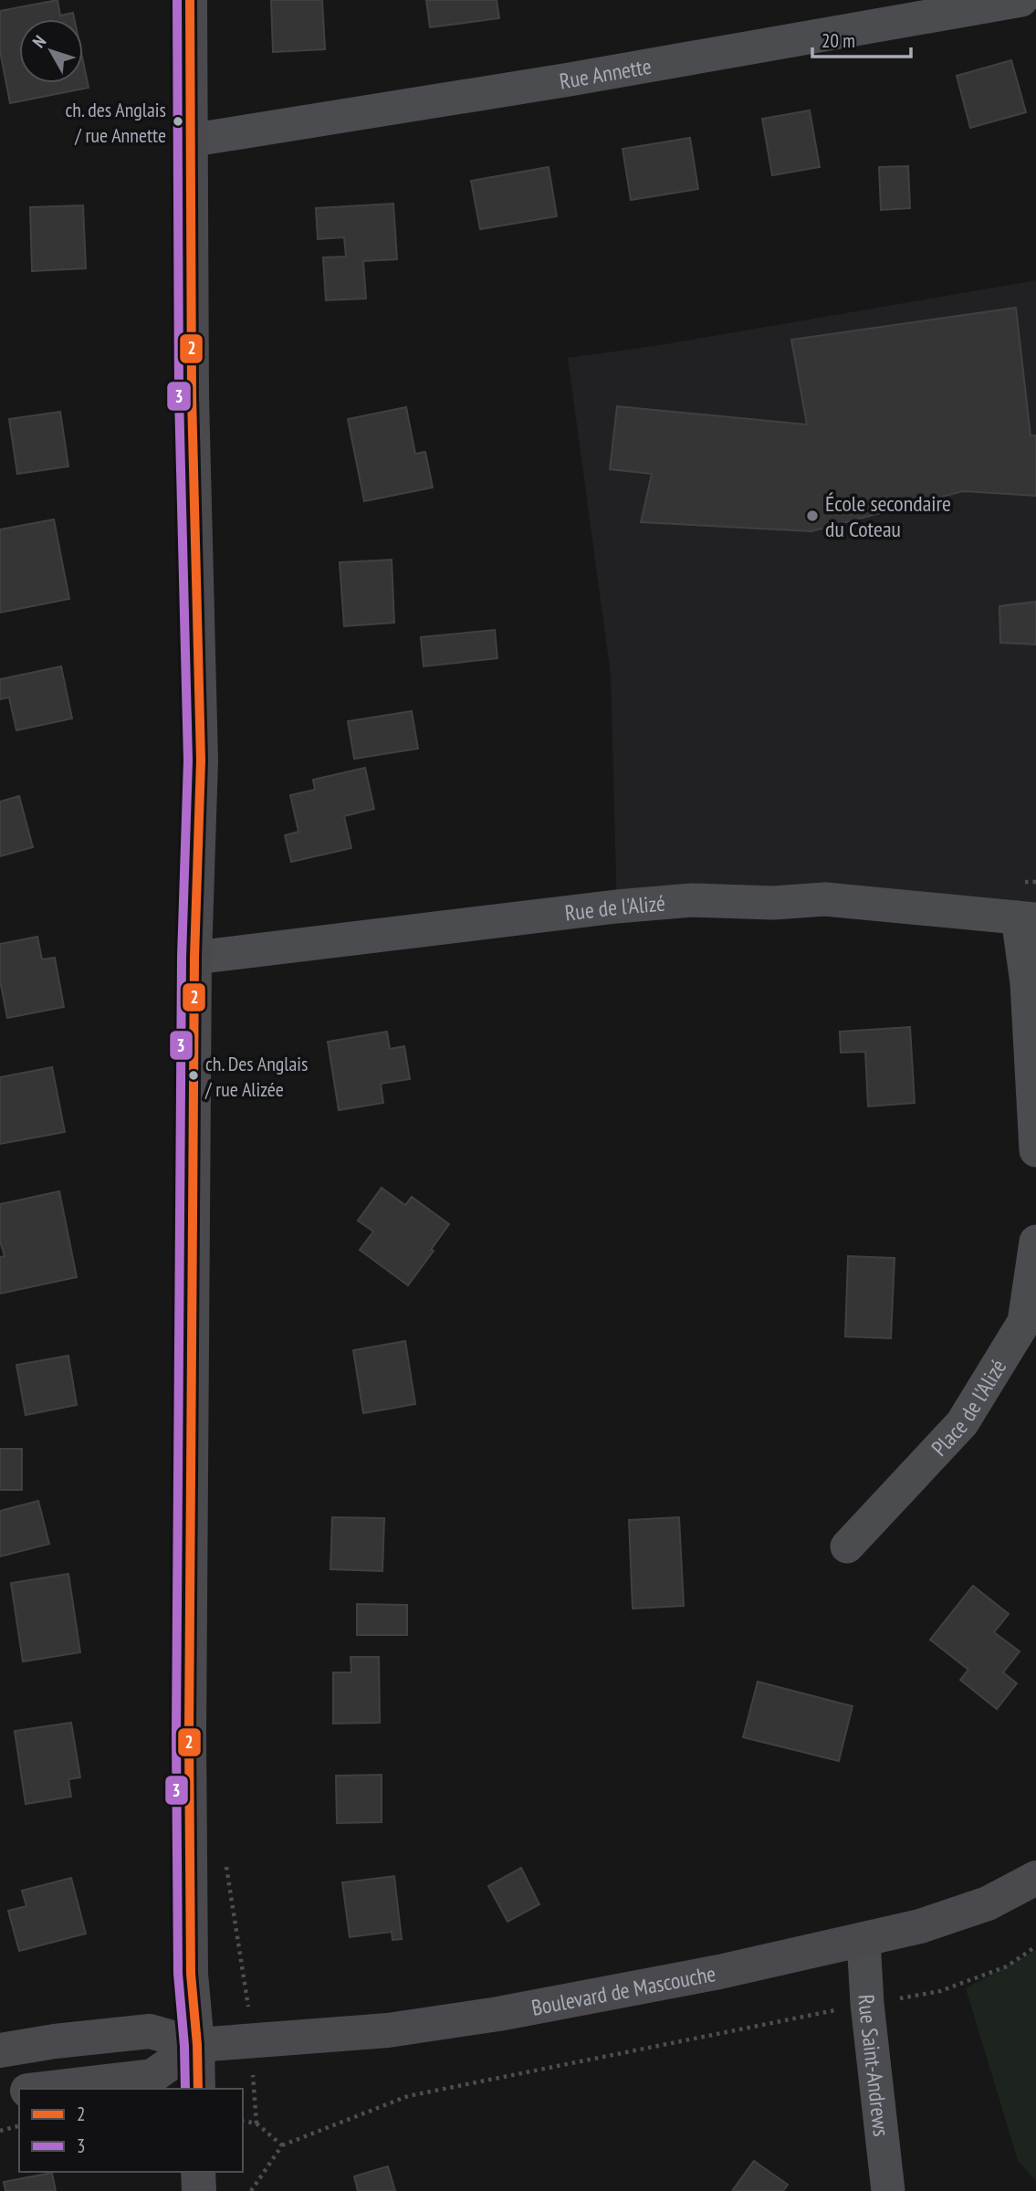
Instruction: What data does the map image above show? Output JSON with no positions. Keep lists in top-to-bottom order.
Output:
{
  "streets": {
    "street": [
      "Rue Annette",
      "Rue de l'Alizé",
      "Place de l'Alizé",
      "Boulevard de Mascouche",
      "Rue Saint-Andrews"
    ]
  },
  "crossings": [
    ["Boulevard de Mascouche", "Rue Saint-Andrews"]
  ],
  "places": ["ch. des Anglais / rue Annette", "École secondaire du Coteau", "ch. Des Anglais / rue Alizée"],
  "lines": ["transit line 2", "transit line 3"],
  "legend": ["2", "3"],
  "scale_bar": "20 m",
  "north": "top left"
}
